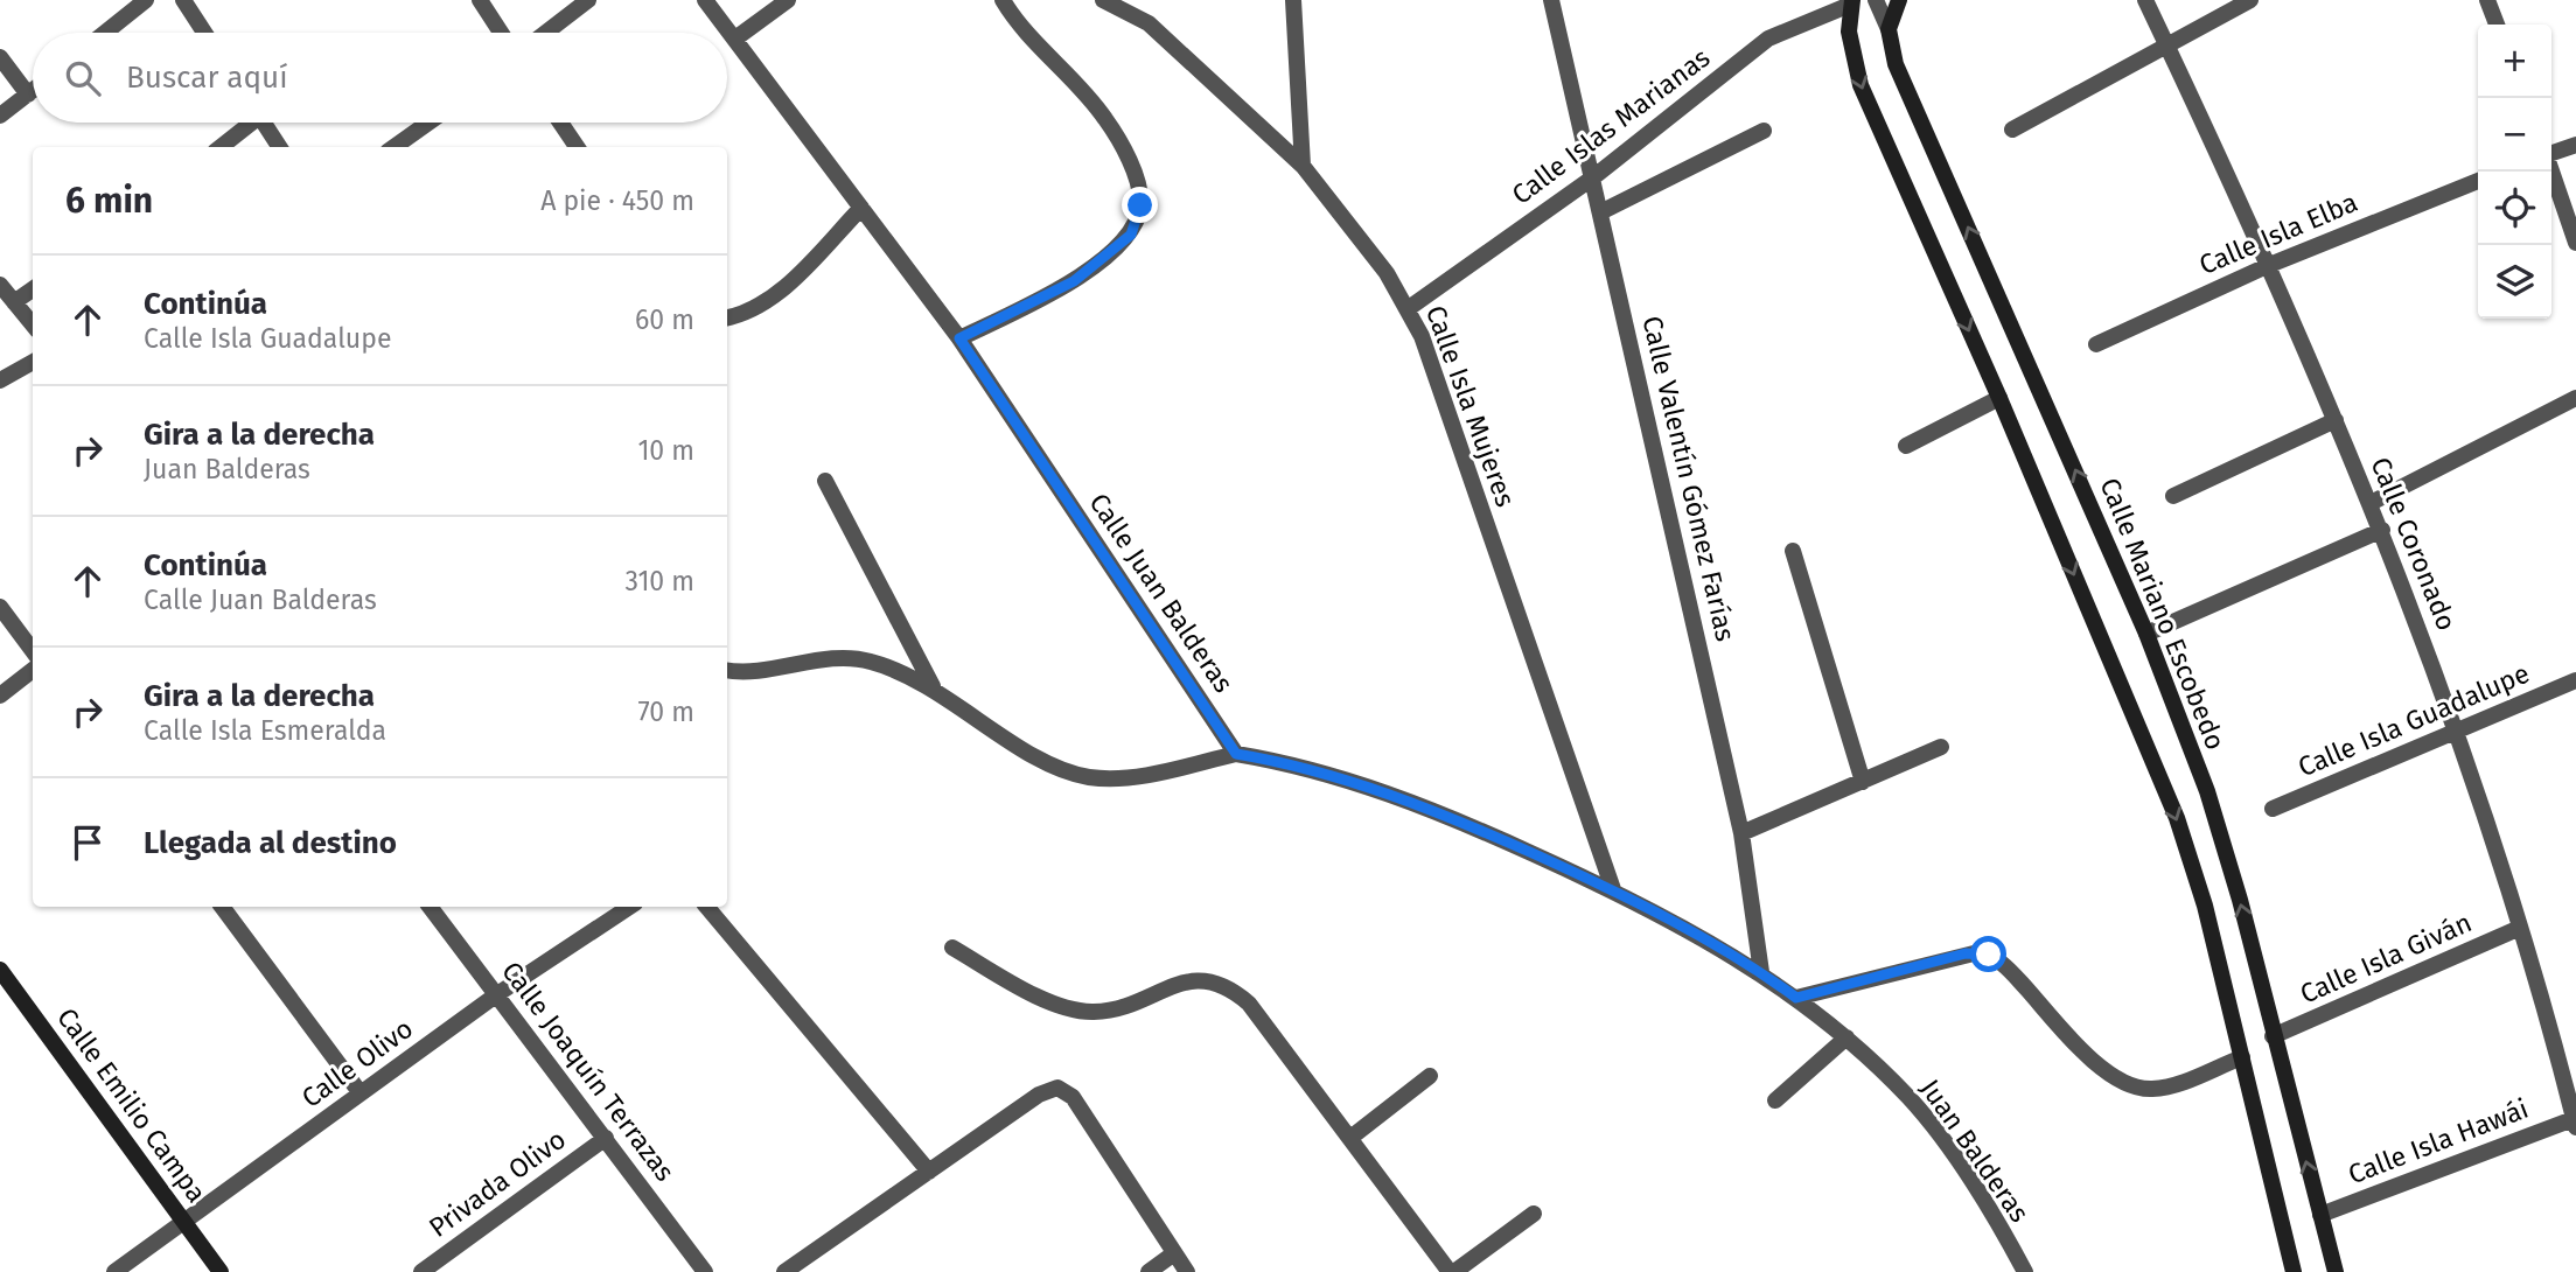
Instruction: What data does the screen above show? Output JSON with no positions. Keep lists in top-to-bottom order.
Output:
{
  "streets": {
    "main road": ["Calle Mariano Escobedo", "Calle Emilio Campa"],
    "street": [
      "Calle Islas Marianas",
      "Calle Isla Elba",
      "Calle Isla Mujeres",
      "Calle Valentín Gómez Farías",
      "Calle Coronado",
      "Calle Juan Balderas",
      "Calle Isla Guadalupe",
      "Calle Isla Giván",
      "Calle Olivo",
      "Calle Joaquín Terrazas",
      "Calle Isla Hawái",
      "Juan Balderas",
      "Privada Olivo"
    ]
  },
  "crossings": [
    ["Calle Islas Marianas", "Calle Isla Mujeres"],
    ["Calle Islas Marianas", "Calle Valentín Gómez Farías"],
    ["Calle Isla Elba", "Calle Coronado"],
    ["Calle Valentín Gómez Farías", "Juan Balderas"],
    ["Calle Coronado", "Calle Isla Guadalupe"],
    ["Calle Coronado", "Calle Isla Giván"],
    ["Calle Coronado", "Calle Isla Hawái"],
    ["Calle Mariano Escobedo", "Calle Isla Giván"],
    ["Calle Mariano Escobedo", "Calle Isla Hawái"],
    ["Calle Olivo", "Calle Joaquín Terrazas"],
    ["Calle Olivo", "Calle Emilio Campa"],
    ["Calle Joaquín Terrazas", "Privada Olivo"]
  ],
  "one_way": ["Calle Mariano Escobedo"],
  "page": {
    "map_buttons": ["+", "−"],
    "search": "Buscar aquí",
    "heading": ["6 min", "A pie · 450 m"],
    "list": [
      ["Continúa", "Calle Isla Guadalupe", "60 m"],
      ["Gira a la derecha", "Juan Balderas", "10 m"],
      ["Continúa", "Calle Juan Balderas", "310 m"],
      ["Gira a la derecha", "Calle Isla Esmeralda", "70 m"],
      "Llegada al destino"
    ]
  }
}
